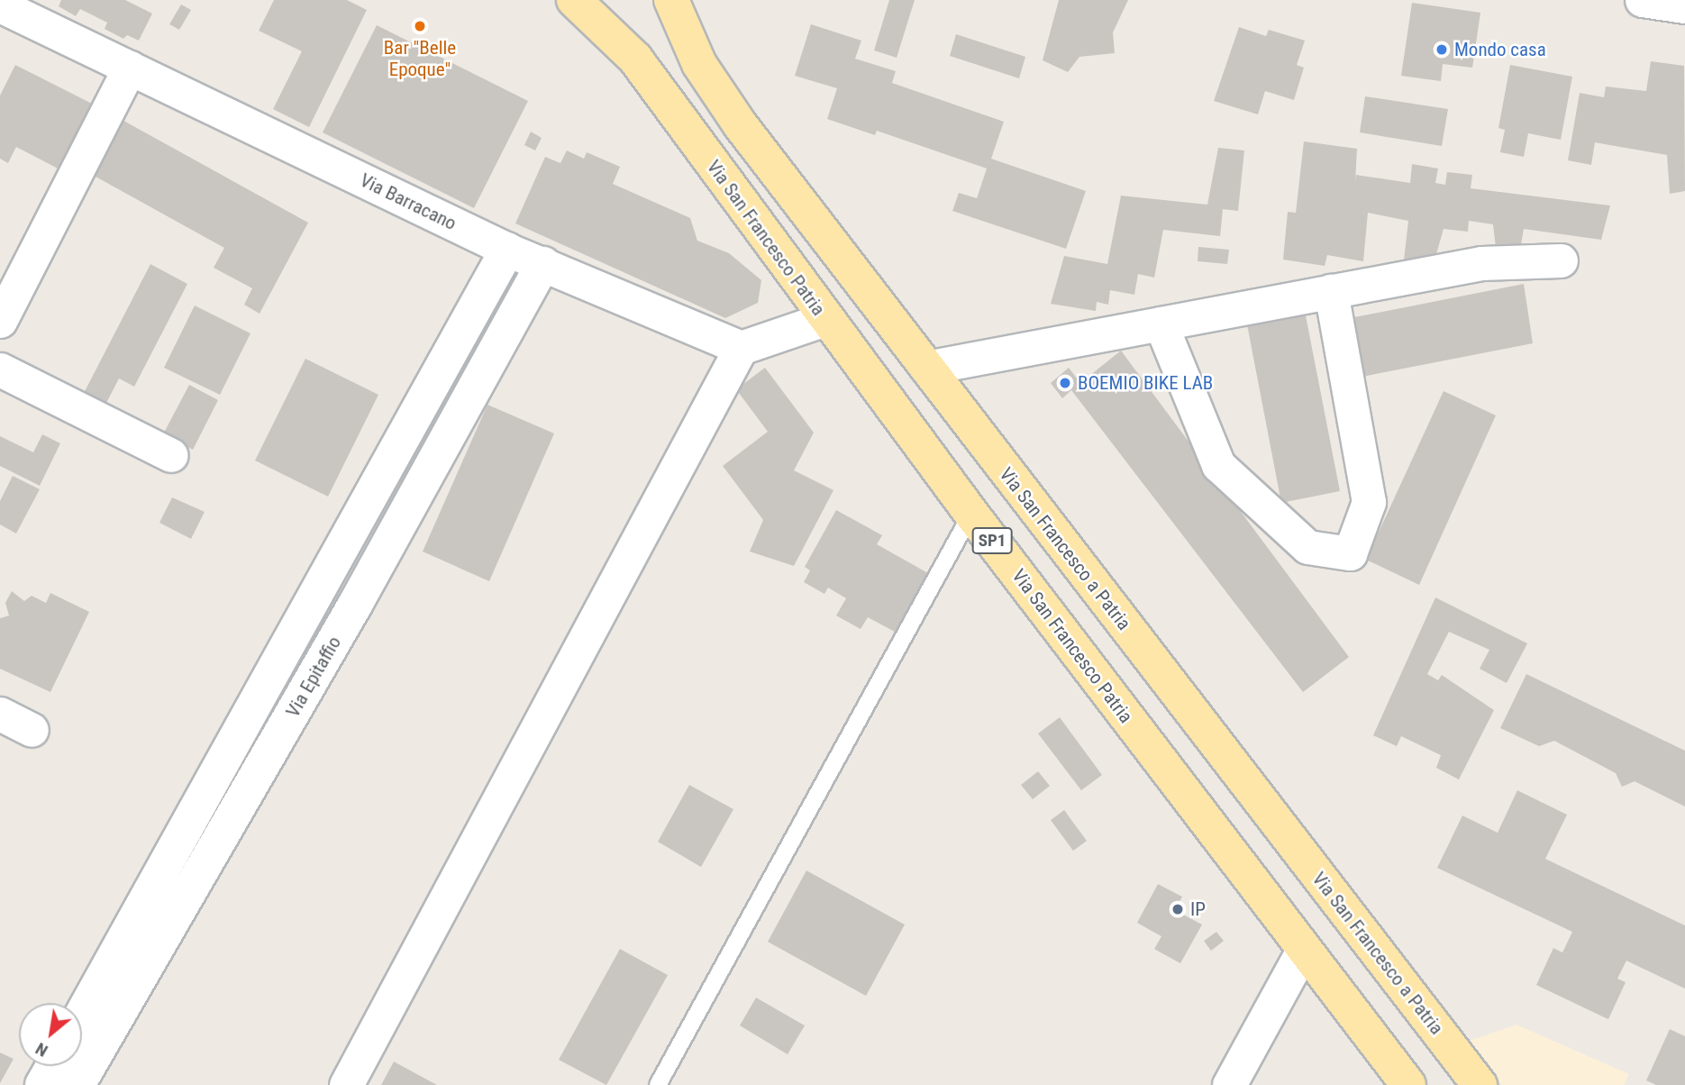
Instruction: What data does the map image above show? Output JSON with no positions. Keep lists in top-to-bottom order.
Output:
{
  "streets": {
    "main road": ["Via San Francesco Patria", "SP1", "Via San Francesco a Patria"],
    "street": ["Via Barracano", "Via Epitaffio"]
  },
  "crossings": [
    ["Via Barracano", "Via Epitaffio"]
  ],
  "places": [
    "Bar \"Belle Epoque\"",
    "Mondo casa",
    "BOEMIO BIKE LAB",
    "IP"
  ],
  "north": "bottom left"
}
